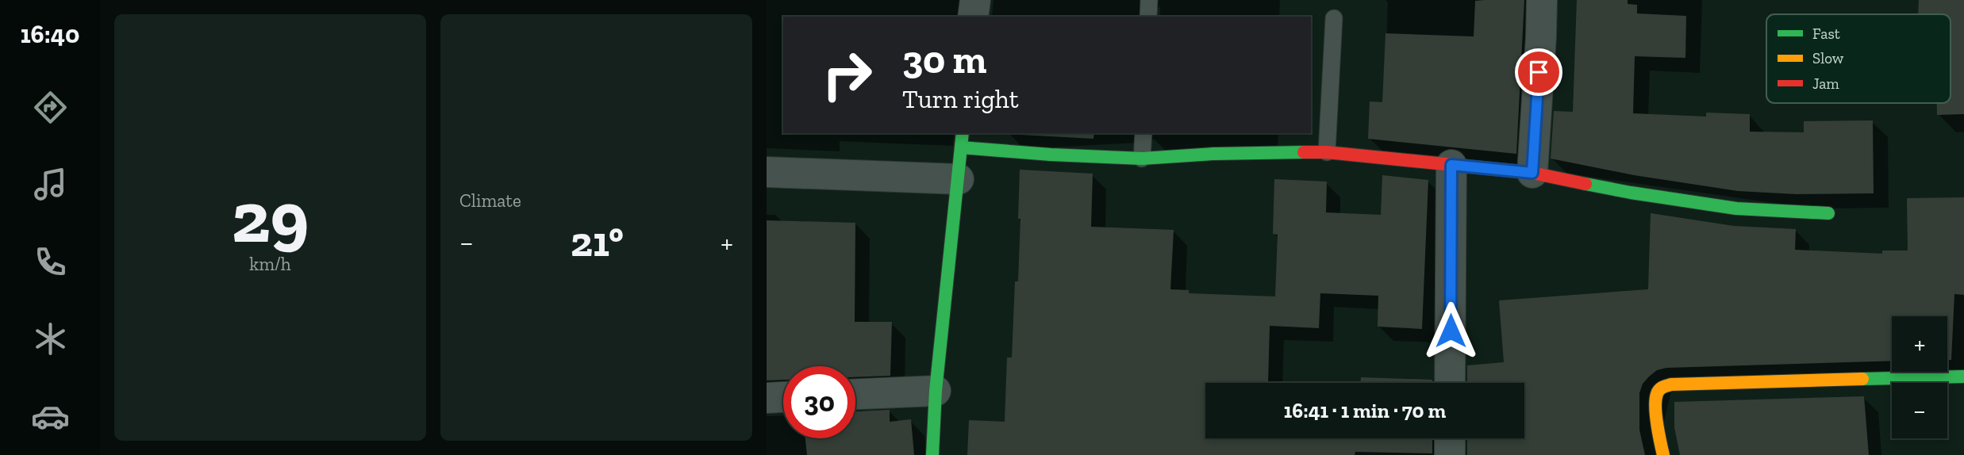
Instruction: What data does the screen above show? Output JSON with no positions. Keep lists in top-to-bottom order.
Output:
{
  "legend": ["Fast", "Slow", "Jam"],
  "page": {
    "tabs": "16:40",
    "tile": [
      ["29", "km/h"],
      "Climate"
    ],
    "turn": ["30 m", "Turn right"],
    "heat": ["−", "21°", "+"],
    "map_buttons": ["+", "−"],
    "limit": "30",
    "trip": "16:41 · 1 min · 70 m"
  }
}
